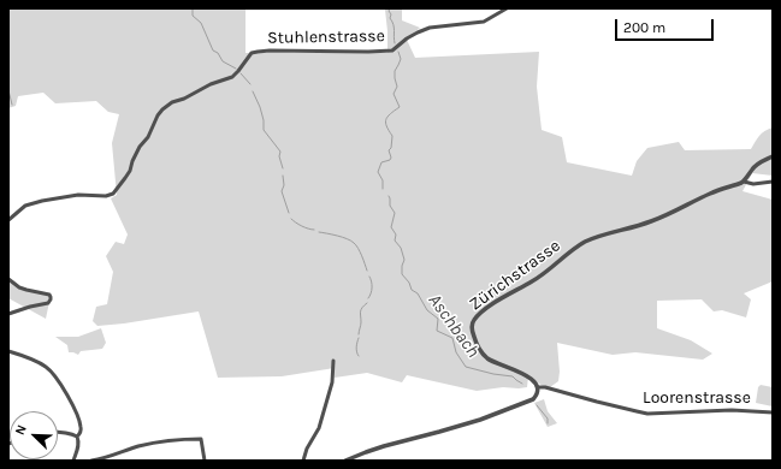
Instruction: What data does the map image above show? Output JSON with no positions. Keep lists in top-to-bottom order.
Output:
{
  "streets": {
    "street": ["Stuhlenstrasse", "Zürichstrasse", "Loorenstrasse"]
  },
  "crossings": [
    ["Zürichstrasse", "Loorenstrasse"]
  ],
  "water": ["Aschbach"],
  "scale_bar": "200 m",
  "north": "top left"
}
